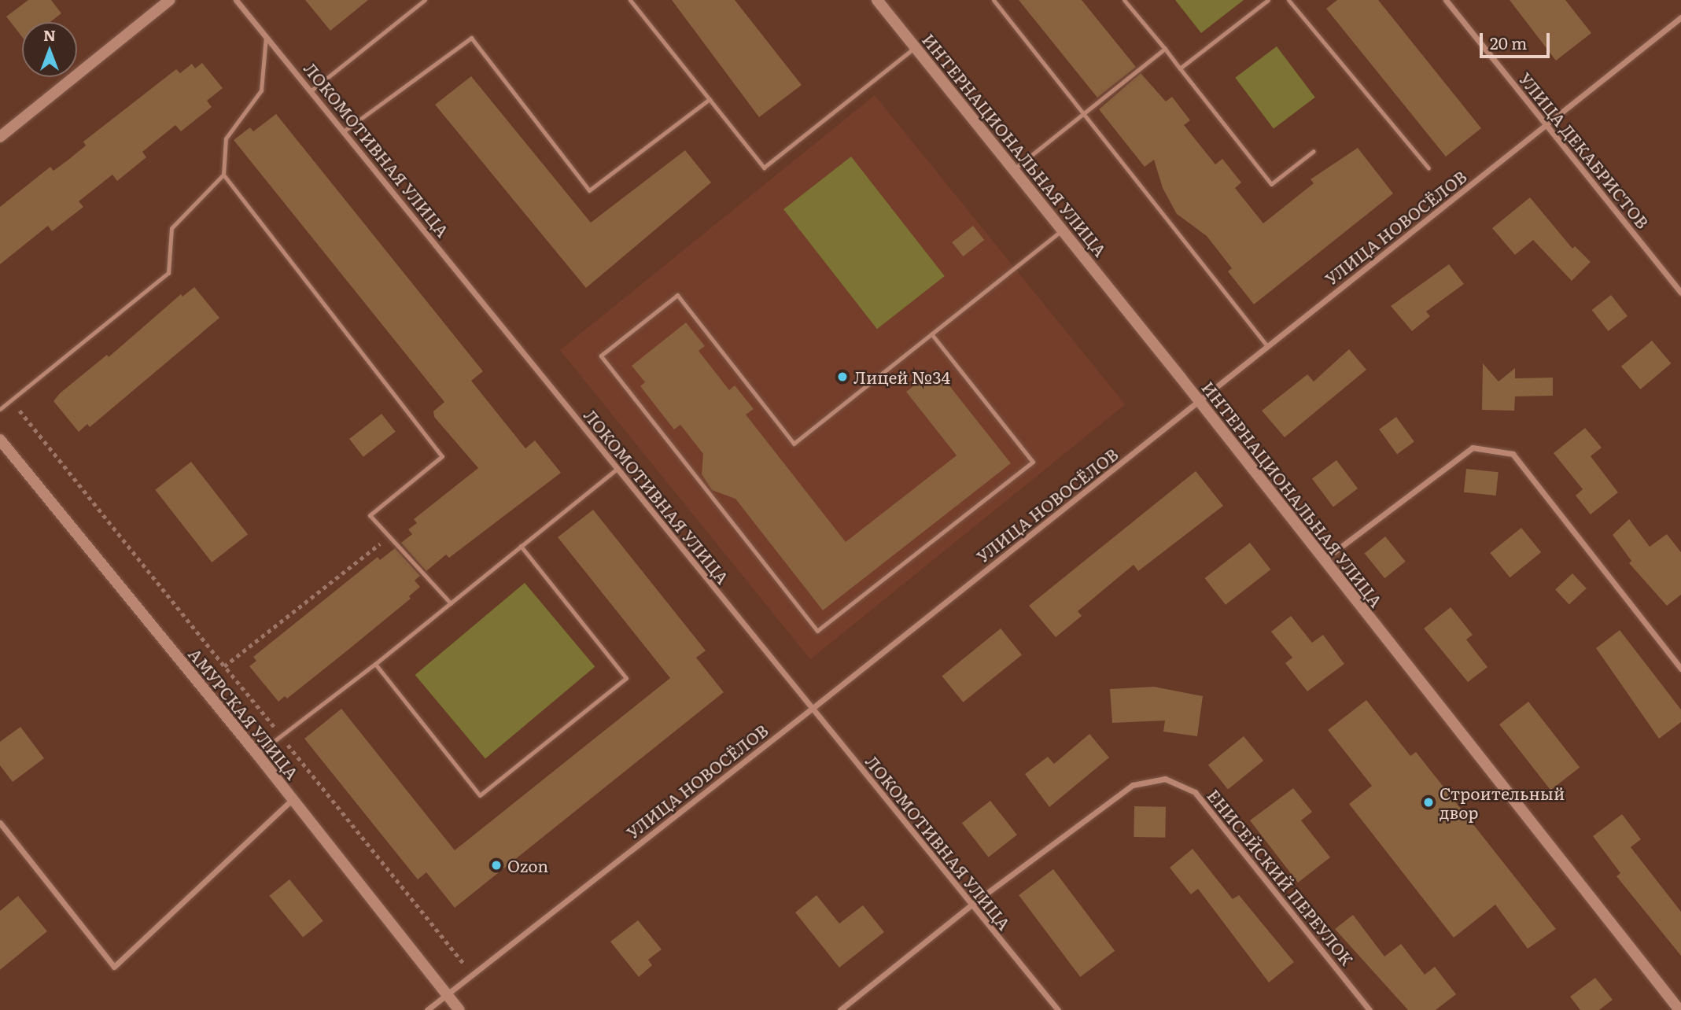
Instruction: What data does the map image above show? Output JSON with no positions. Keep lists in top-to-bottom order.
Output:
{
  "streets": {
    "street": [
      "ИНТЕРНАЦИОНАЛЬНАЯ УЛИЦА",
      "ЛОКОМОТИВНАЯ УЛИЦА",
      "УЛИЦА ДЕКАБРИСТОВ",
      "УЛИЦА НОВОСЁЛОВ",
      "АМУРСКАЯ УЛИЦА",
      "ЕНИСЕЙСКИЙ ПЕРЕУЛОК"
    ]
  },
  "crossings": [
    ["ИНТЕРНАЦИОНАЛЬНАЯ УЛИЦА", "УЛИЦА НОВОСЁЛОВ"],
    ["ЛОКОМОТИВНАЯ УЛИЦА", "УЛИЦА НОВОСЁЛОВ"],
    ["ЛОКОМОТИВНАЯ УЛИЦА", "ЕНИСЕЙСКИЙ ПЕРЕУЛОК"],
    ["УЛИЦА ДЕКАБРИСТОВ", "УЛИЦА НОВОСЁЛОВ"],
    ["УЛИЦА НОВОСЁЛОВ", "АМУРСКАЯ УЛИЦА"]
  ],
  "places": ["Лицей №34", "Строительный двор", "Ozon"],
  "scale_bar": "20 m",
  "north": "top"
}
